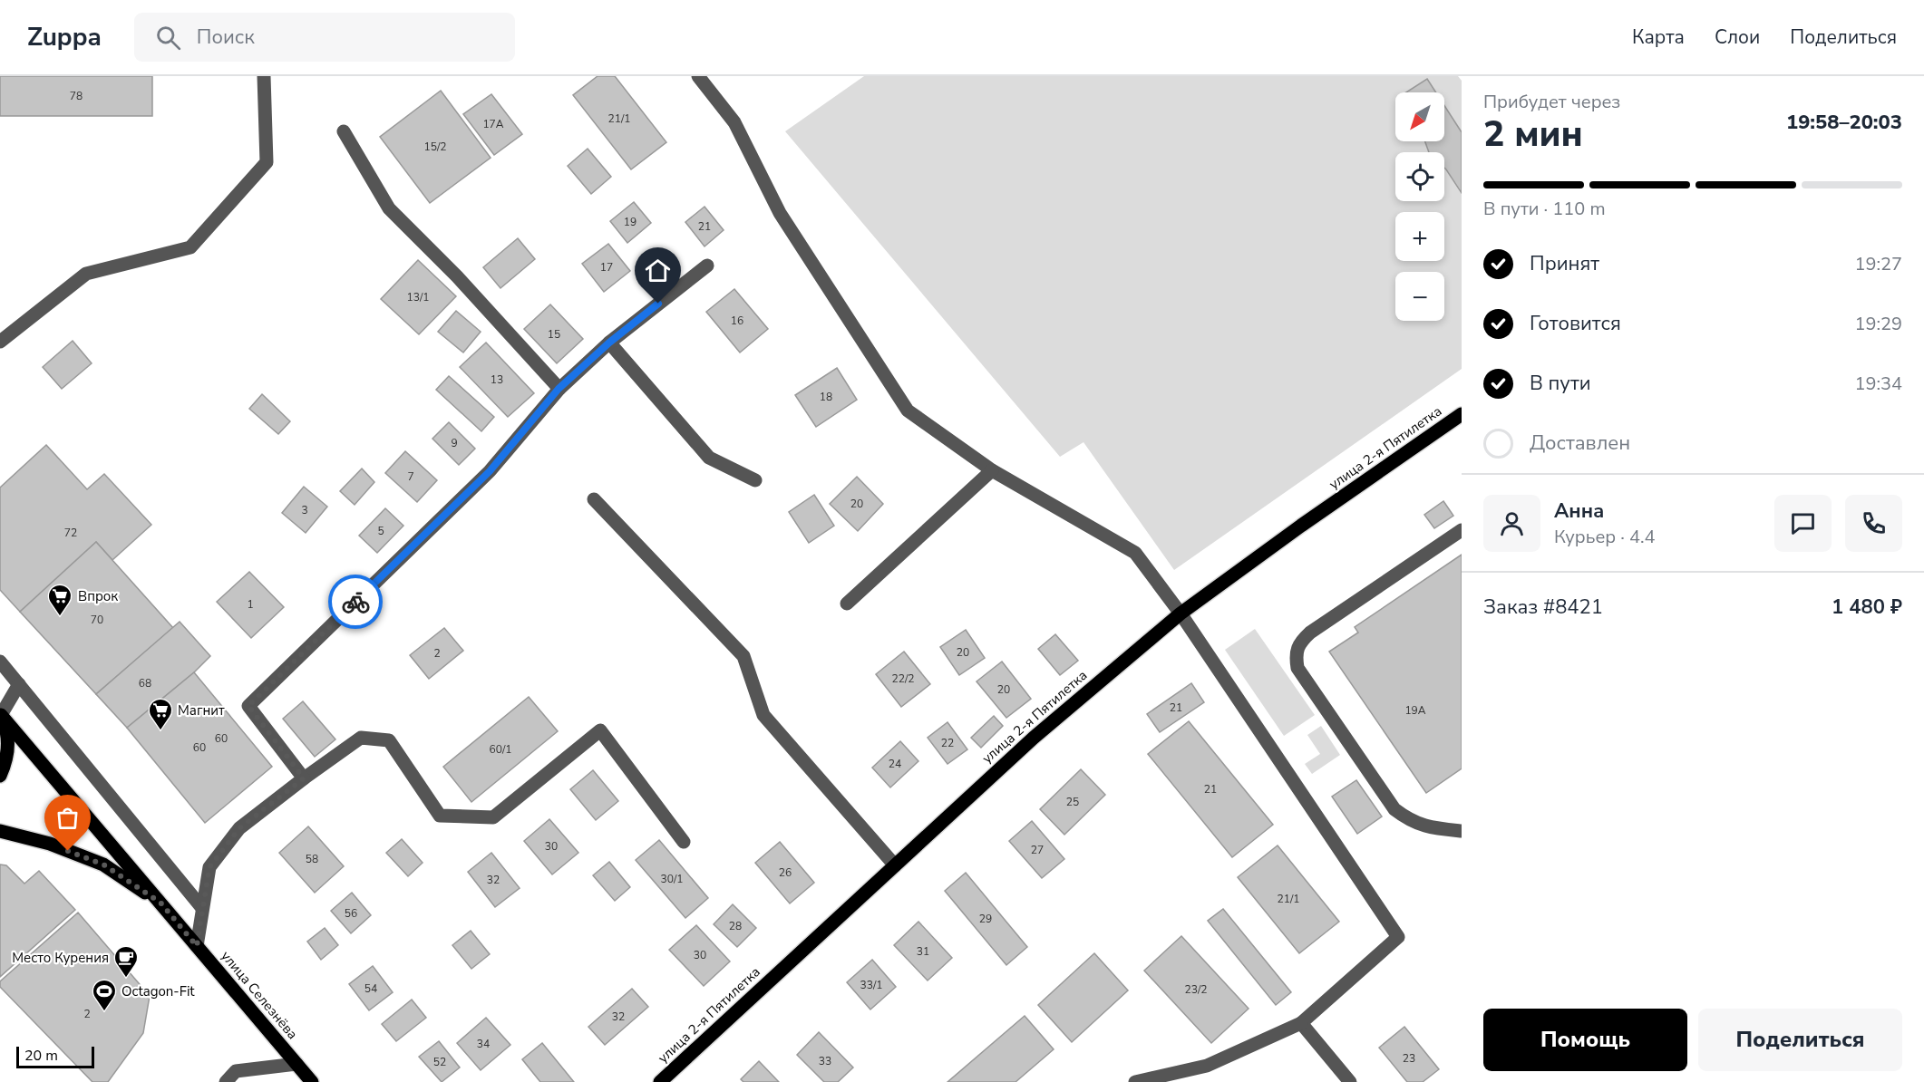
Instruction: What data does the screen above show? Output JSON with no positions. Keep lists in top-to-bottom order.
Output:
{
  "streets": {
    "main road": ["улица 2-я Пятилетка", "улица Селезнёва"]
  },
  "places": {
    "supermarket": ["Впрок", "Магнит"],
    "cafe": ["Место Курения"],
    "sports": ["Octagon-Fit"]
  },
  "house_numbers": [
    "78",
    "21/1",
    "17А",
    "15/2",
    "19",
    "21",
    "17",
    "13/1",
    "16",
    "15",
    "13",
    "18",
    "9",
    "7",
    "20",
    "3",
    "5",
    "72",
    "1",
    "70",
    "20",
    "2",
    "22/2",
    "68",
    "20",
    "21",
    "19А",
    "60",
    "22",
    "60",
    "60/1",
    "24",
    "21",
    "25",
    "30",
    "27",
    "58",
    "26",
    "30/1",
    "32",
    "21/1",
    "56",
    "29",
    "28",
    "31",
    "30",
    "33/1",
    "54",
    "23/2",
    "2",
    "32",
    "34",
    "23",
    "33",
    "52"
  ],
  "scale_bar": "20 m",
  "north": "bottom left",
  "page": {
    "header": "Zuppa",
    "search": "Поиск",
    "nav": ["Карта", "Слои", "Поделиться"],
    "heading": ["2 мин", "Прибудет через", "19:58–20:03"],
    "panel": [
      "Анна",
      "Курьер · 4.4",
      "Заказ #8421",
      "1 480 ₽"
    ],
    "map_buttons": ["+", "−"],
    "bar": "В пути · 110 m",
    "list": [
      ["Принят", "19:27"],
      ["Готовится", "19:29"],
      ["В пути", "19:34"],
      "Доставлен"
    ],
    "buttons": ["Помощь", "Поделиться"],
    "scale": "20 m"
  }
}
